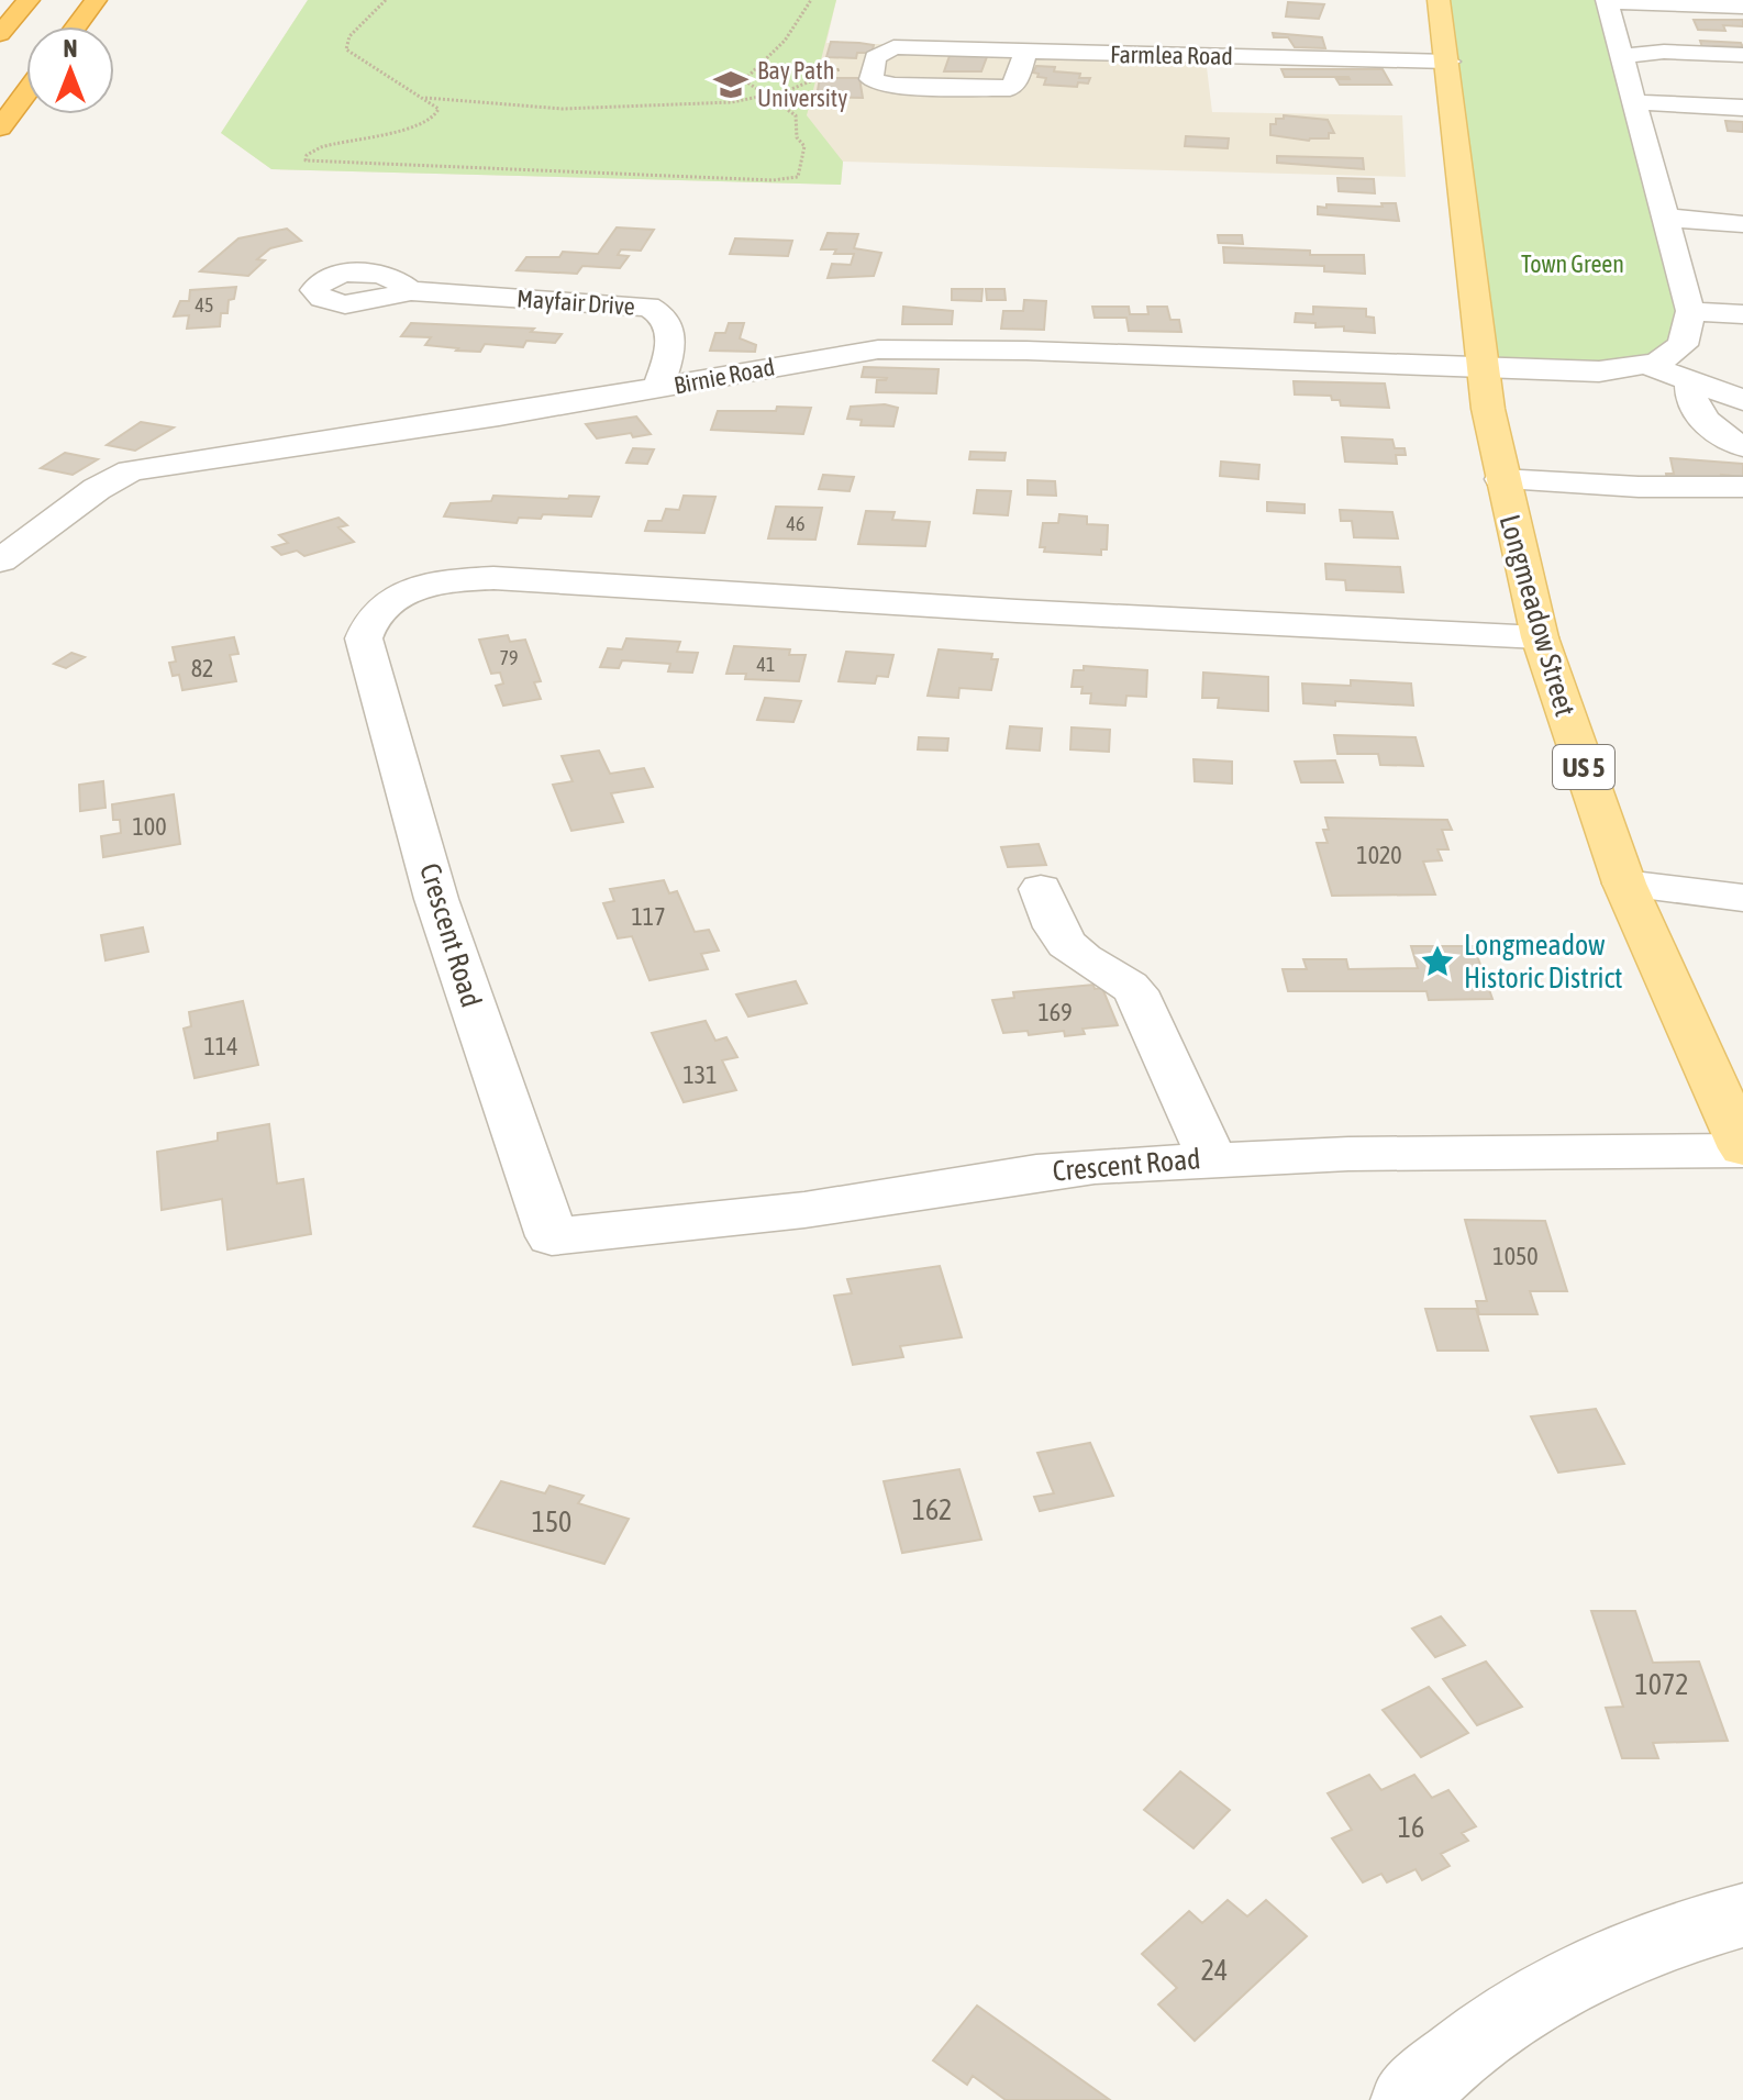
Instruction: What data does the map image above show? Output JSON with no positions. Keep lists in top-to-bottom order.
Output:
{
  "streets": {
    "main road": ["Longmeadow Street", "US 5"],
    "street": [
      "Farmlea Road",
      "Mayfair Drive",
      "Birnie Road",
      "Crescent Road"
    ]
  },
  "crossings": [
    ["Farmlea Road", "Longmeadow Street"],
    ["Mayfair Drive", "Birnie Road"],
    ["Birnie Road", "Longmeadow Street"],
    ["Longmeadow Street", "Crescent Road"]
  ],
  "parks": ["Town Green"],
  "places": {
    "school or university": ["Bay Path University"],
    "place": ["Longmeadow Historic District"]
  },
  "house_numbers": [
    "45",
    "46",
    "79",
    "41",
    "82",
    "100",
    "1020",
    "117",
    "169",
    "114",
    "131",
    "1050",
    "162",
    "150",
    "1072",
    "16",
    "24"
  ],
  "north": "top"
}
